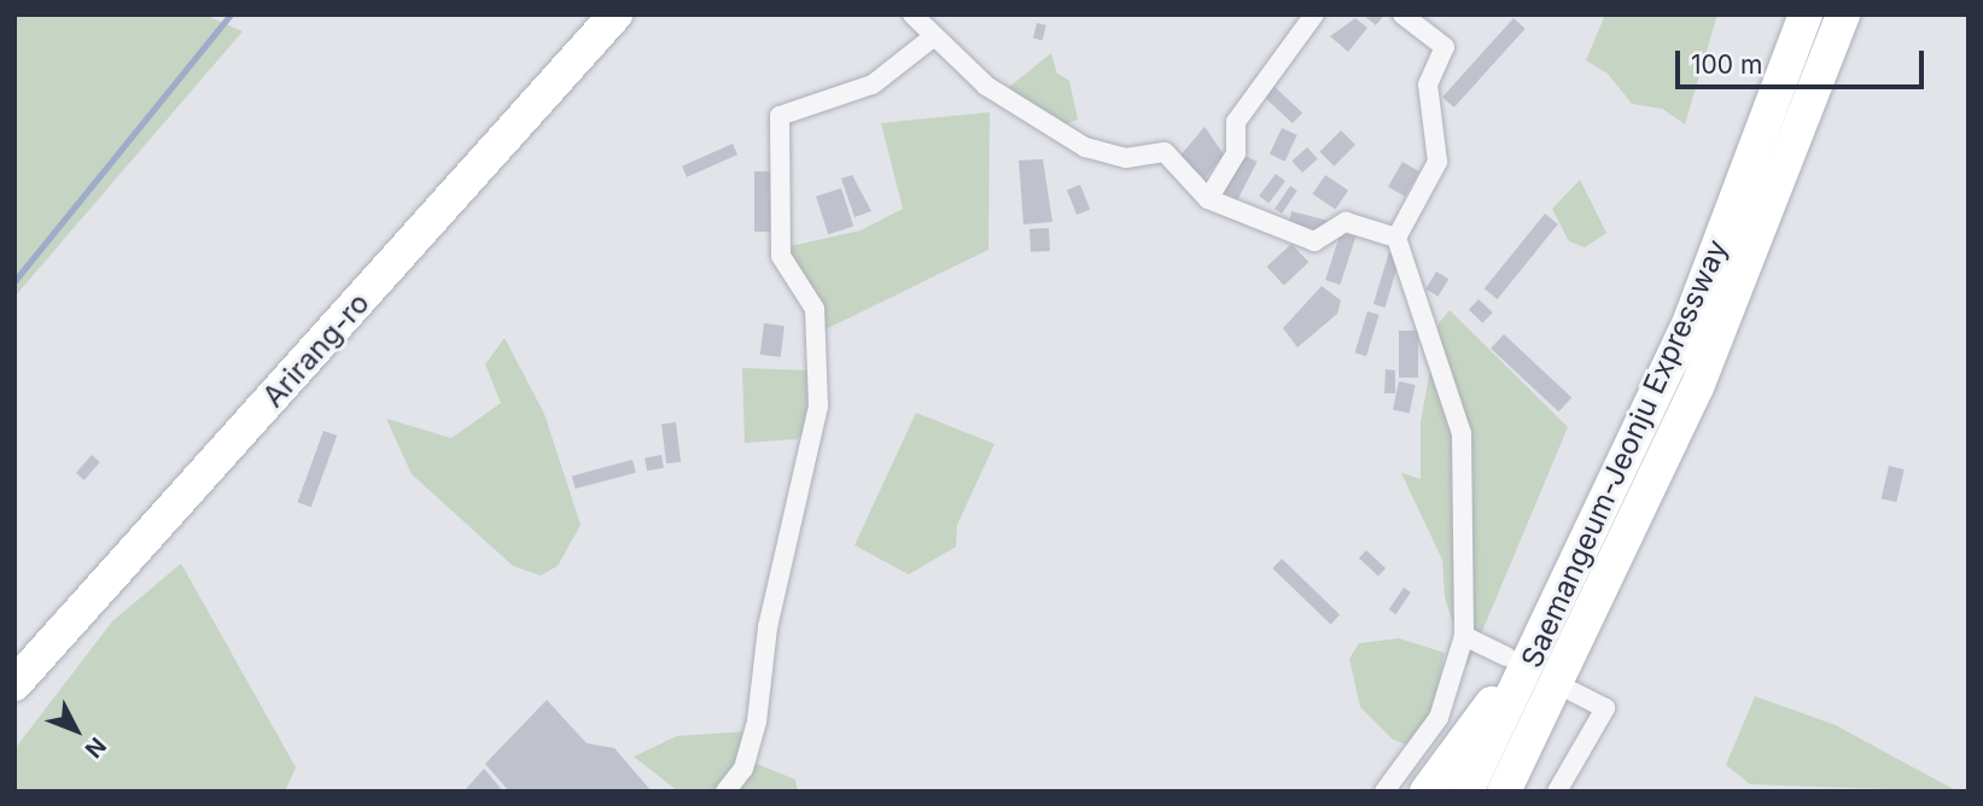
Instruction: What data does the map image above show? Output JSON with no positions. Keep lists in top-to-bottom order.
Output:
{
  "streets": {
    "highway": ["Arirang-ro", "Saemangeum-Jeonju Expressway"]
  },
  "scale_bar": "100 m",
  "north": "bottom right"
}
